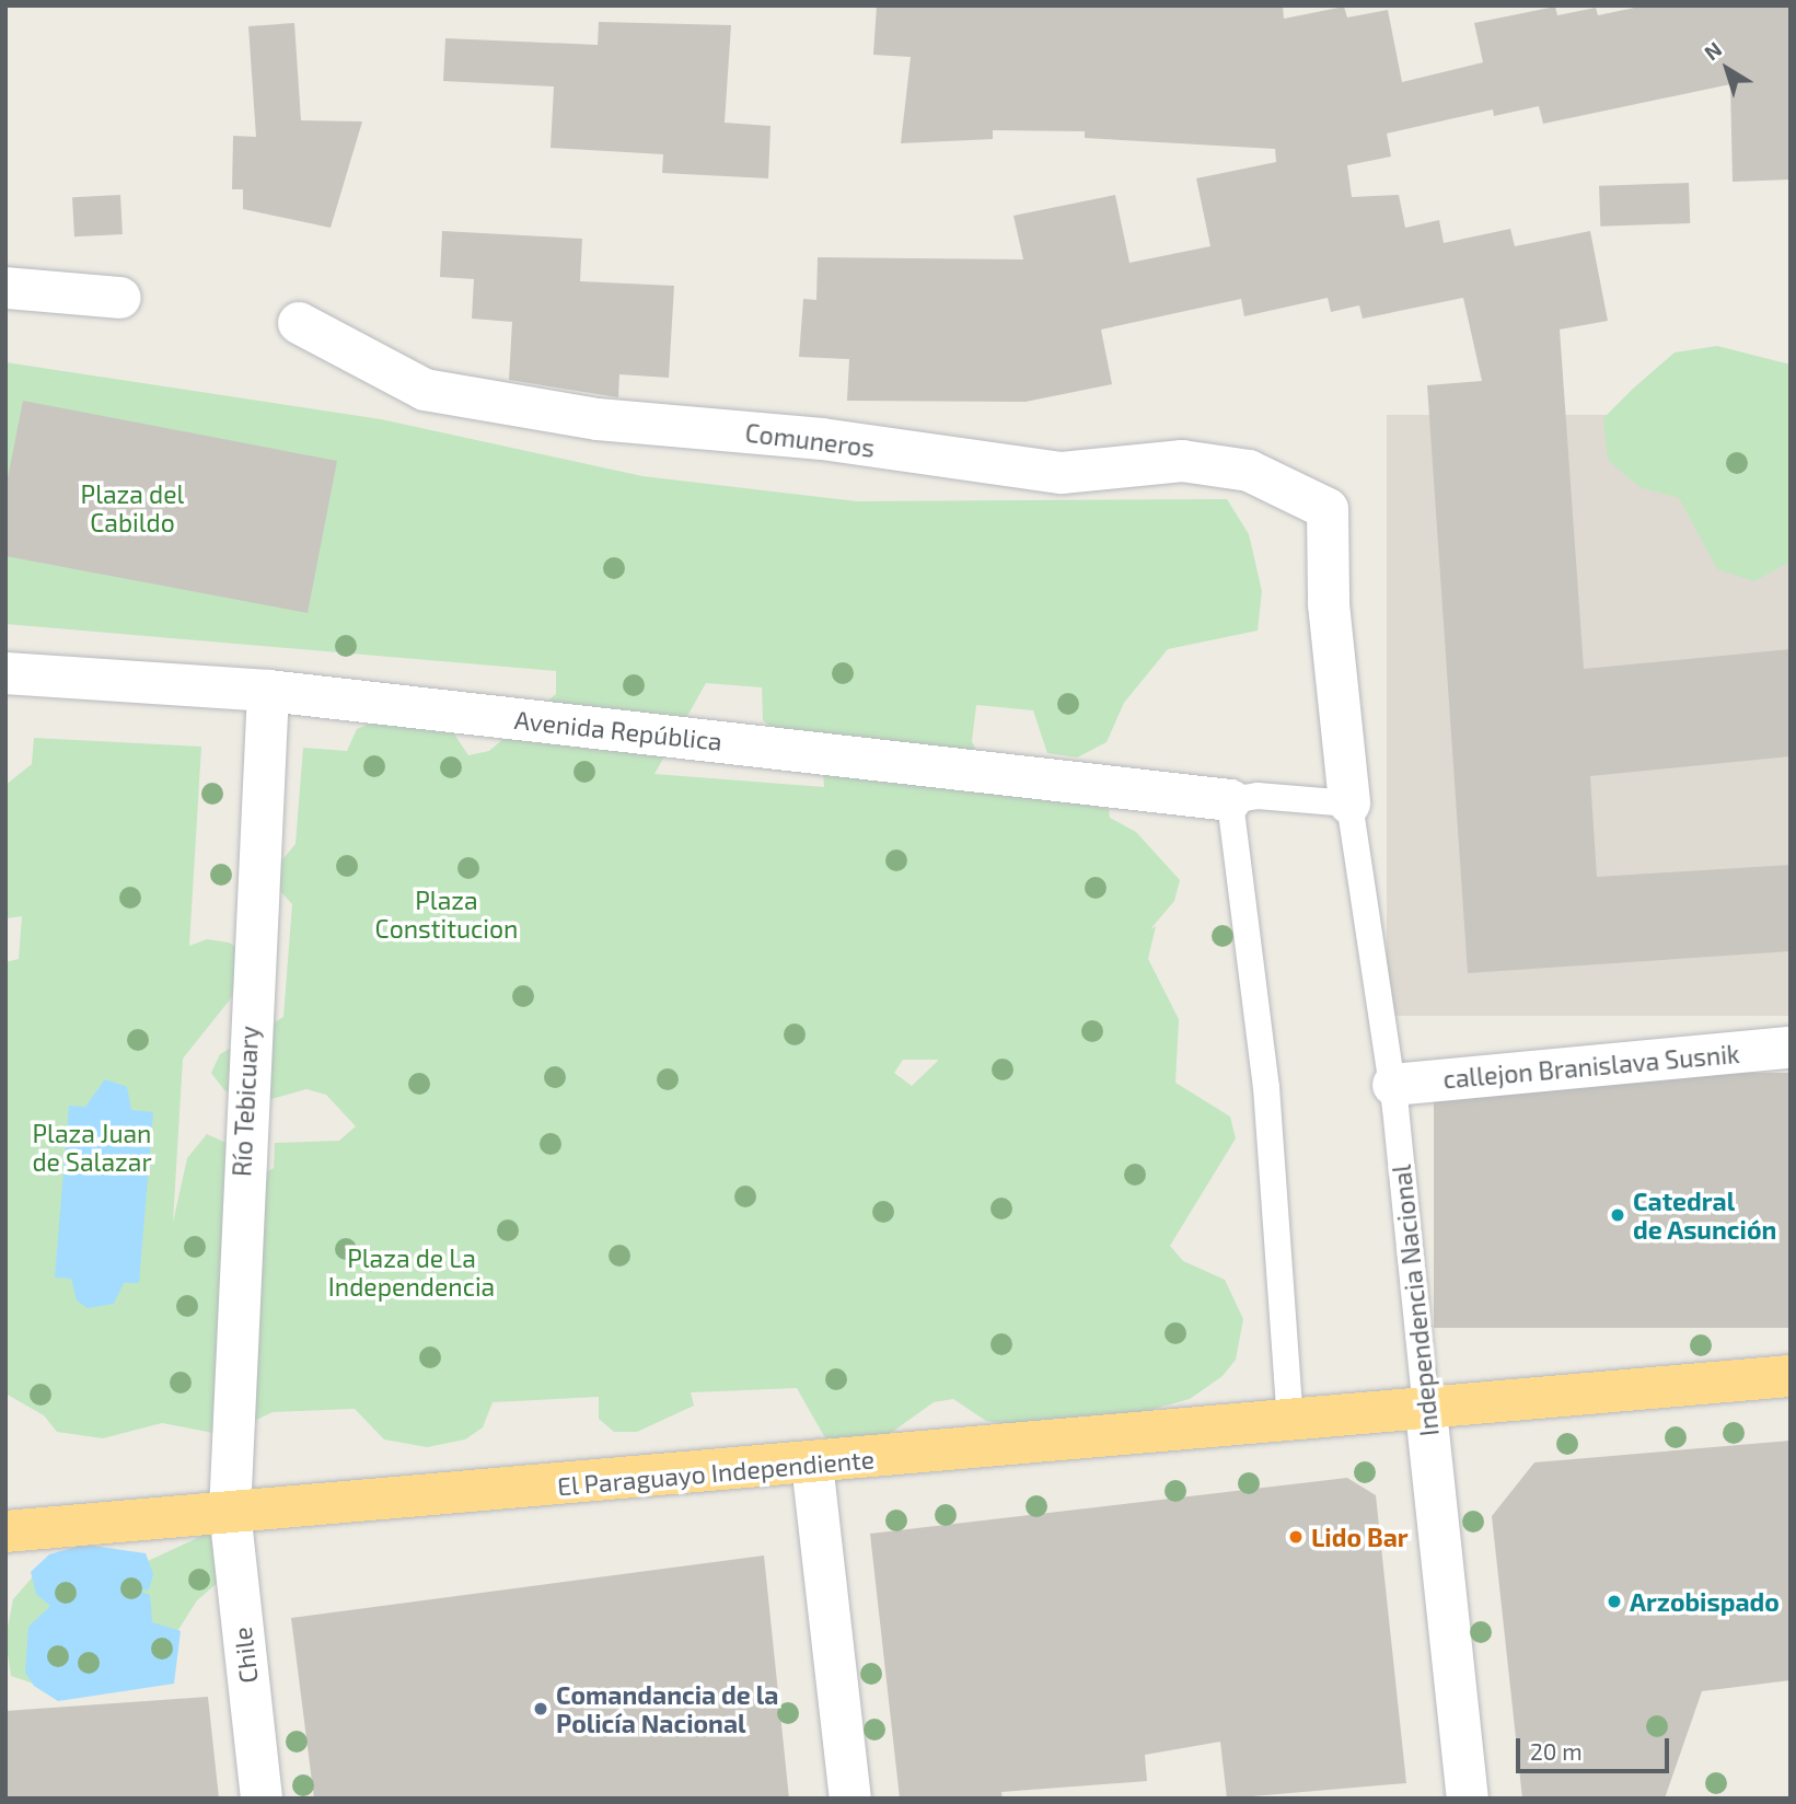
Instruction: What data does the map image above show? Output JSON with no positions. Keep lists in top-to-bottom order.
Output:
{
  "streets": {
    "highway": ["El Paraguayo Independiente"],
    "street": [
      "Comuneros",
      "Avenida República",
      "callejon Branislava Susnik",
      "Río Tebicuary",
      "Independencia Nacional",
      "Chile"
    ]
  },
  "crossings": [
    ["Comuneros", "Independencia Nacional"],
    ["Avenida República", "Río Tebicuary"],
    ["callejon Branislava Susnik", "Independencia Nacional"],
    ["Río Tebicuary", "El Paraguayo Independiente"],
    ["Río Tebicuary", "Chile"],
    ["Independencia Nacional", "El Paraguayo Independiente"],
    ["El Paraguayo Independiente", "Chile"]
  ],
  "parks": [
    "Plaza del Cabildo",
    "Plaza Constitucion",
    "Plaza Juan de Salazar",
    "Plaza de La Independencia"
  ],
  "places": [
    "Catedral de Asunción",
    "Lido Bar",
    "Arzobispado",
    "Comandancia de la Policía Nacional"
  ],
  "scale_bar": "20 m",
  "north": "top left"
}
